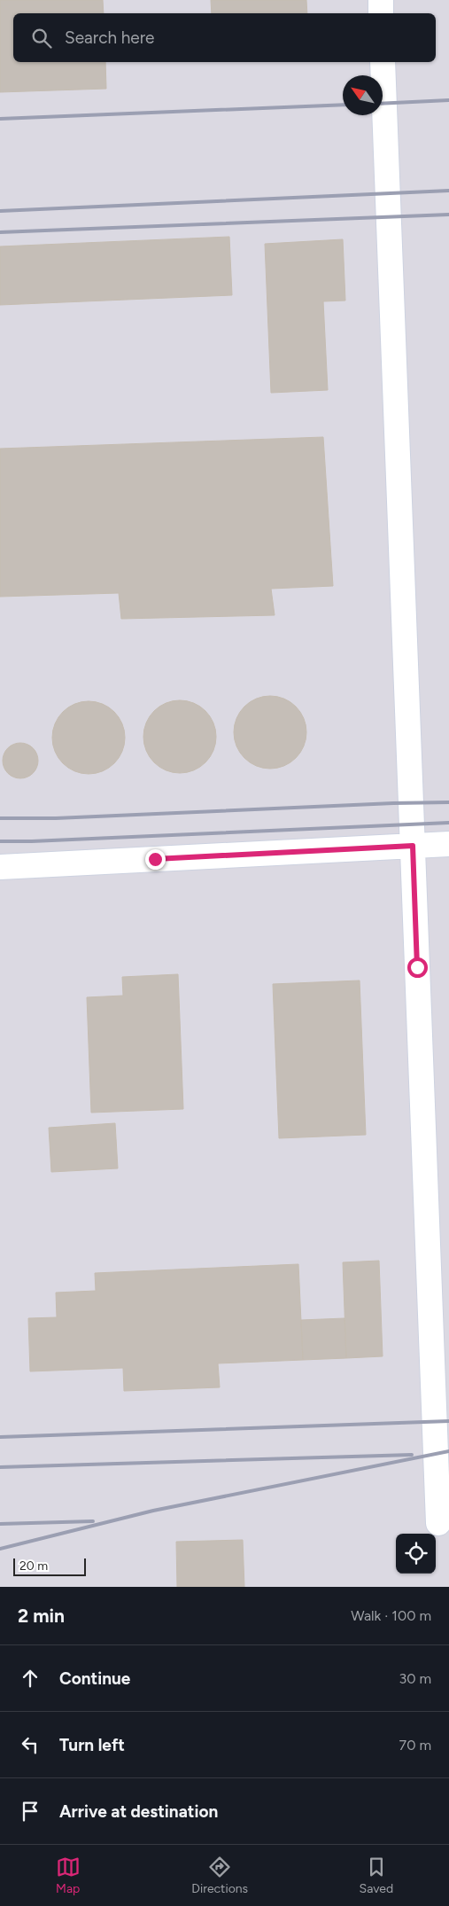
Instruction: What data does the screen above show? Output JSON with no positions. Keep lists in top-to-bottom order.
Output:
{
  "scale_bar": "20 m",
  "north": "top left",
  "page": {
    "search": "Search here",
    "scale": "20 m",
    "heading": ["2 min", "Walk · 100 m"],
    "list": [
      ["Continue", "30 m"],
      ["Turn left", "70 m"],
      "Arrive at destination"
    ],
    "nav": ["Map", "Directions", "Saved"]
  }
}
